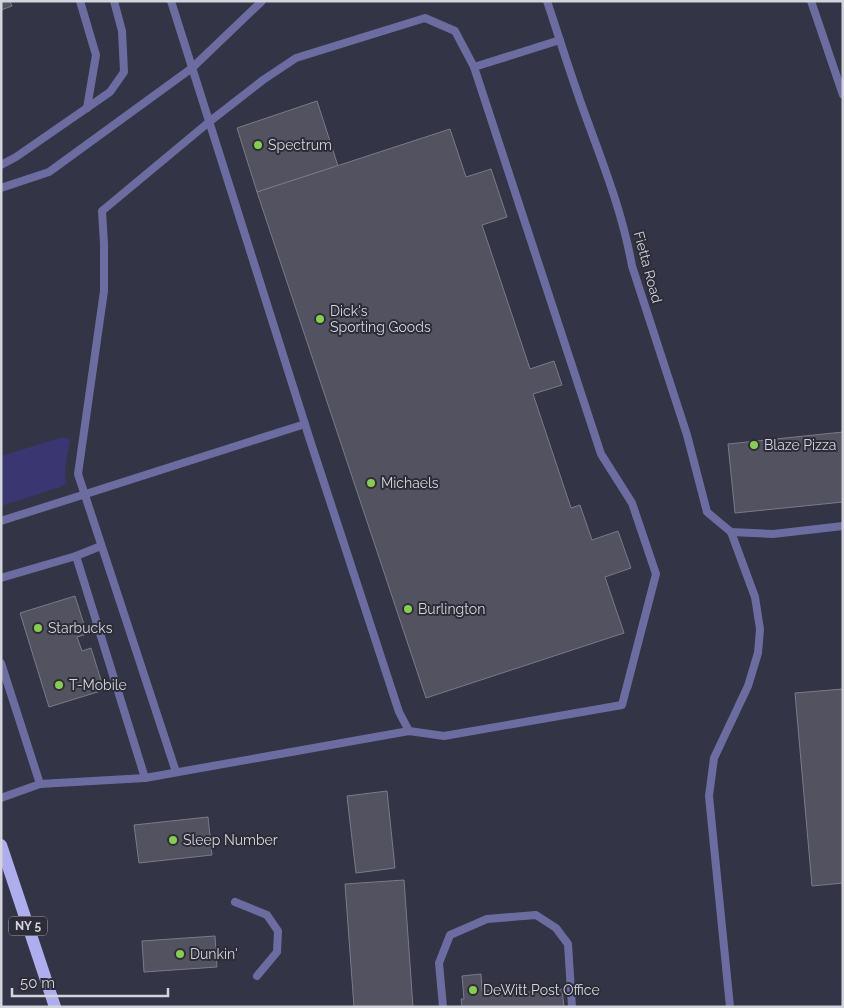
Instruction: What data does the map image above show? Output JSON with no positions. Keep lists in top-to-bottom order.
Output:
{
  "streets": {
    "main road": ["NY 5"],
    "lane": ["Fietta Road"]
  },
  "places": [
    "Spectrum",
    "Dick's Sporting Goods",
    "Blaze Pizza",
    "Michaels",
    "Burlington",
    "Starbucks",
    "T-Mobile",
    "Sleep Number",
    "Dunkin'",
    "DeWitt Post Office"
  ],
  "scale_bar": "50 m"
}
